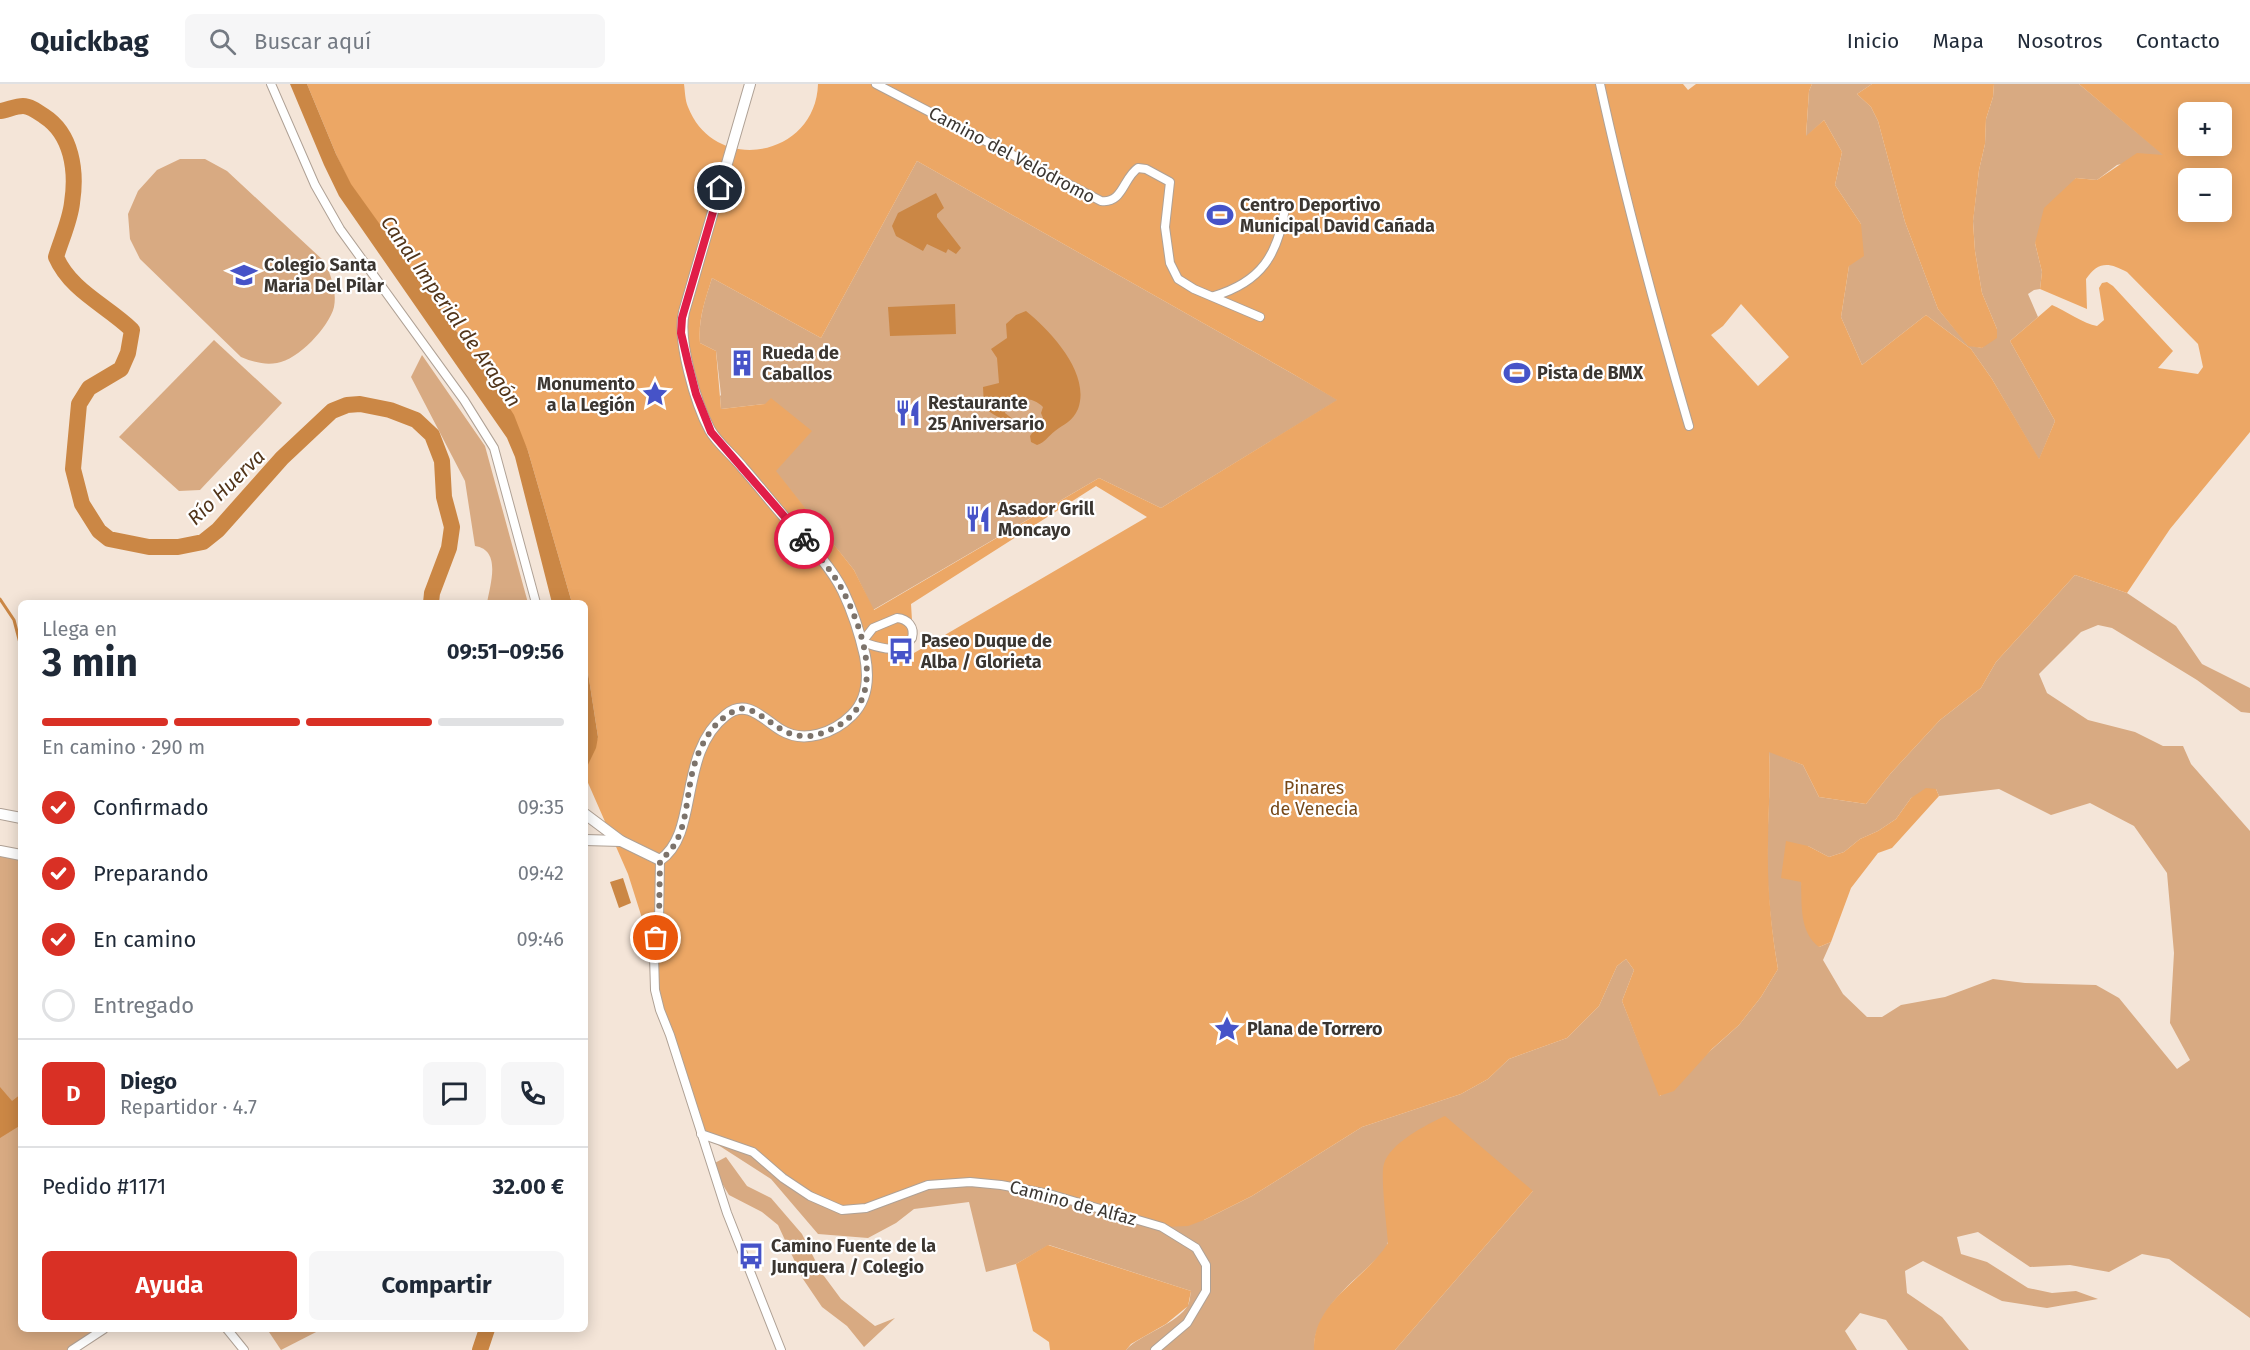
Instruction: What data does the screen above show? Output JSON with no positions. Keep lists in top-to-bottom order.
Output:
{
  "streets": {
    "street": ["Camino del Velódromo", "Camino de Alfaz"]
  },
  "water": ["Canal Imperial de Aragón", "Río Huerva"],
  "parks": ["Pinares de Venecia"],
  "places": {
    "sports": ["Centro Deportivo Municipal David Cañada", "Pista de BMX"],
    "school or university": ["Colegio Santa Maria Del Pilar"],
    "building": ["Rueda de Caballos"],
    "place": ["Monumento a la Legión", "Plana de Torrero"],
    "restaurant": ["Restaurante 25 Aniversario", "Asador Grill Moncayo"],
    "bus stop": ["Paseo Duque de Alba / Glorieta", "Camino Fuente de la Junquera / Colegio"]
  },
  "page": {
    "header": "Quickbag",
    "search": "Buscar aquí",
    "nav": [
      "Inicio",
      "Mapa",
      "Nosotros",
      "Contacto"
    ],
    "map_buttons": ["+", "−"],
    "heading": ["3 min", "Llega en", "09:51–09:56"],
    "panel": [
      "Diego",
      "Repartidor · 4.7",
      "Pedido #1171",
      "32.00 €"
    ],
    "bar": "En camino · 290 m",
    "list": [
      ["Confirmado", "09:35"],
      ["Preparando", "09:42"],
      ["En camino", "09:46"],
      "Entregado"
    ],
    "round": "D",
    "buttons": ["Ayuda", "Compartir"]
  }
}
